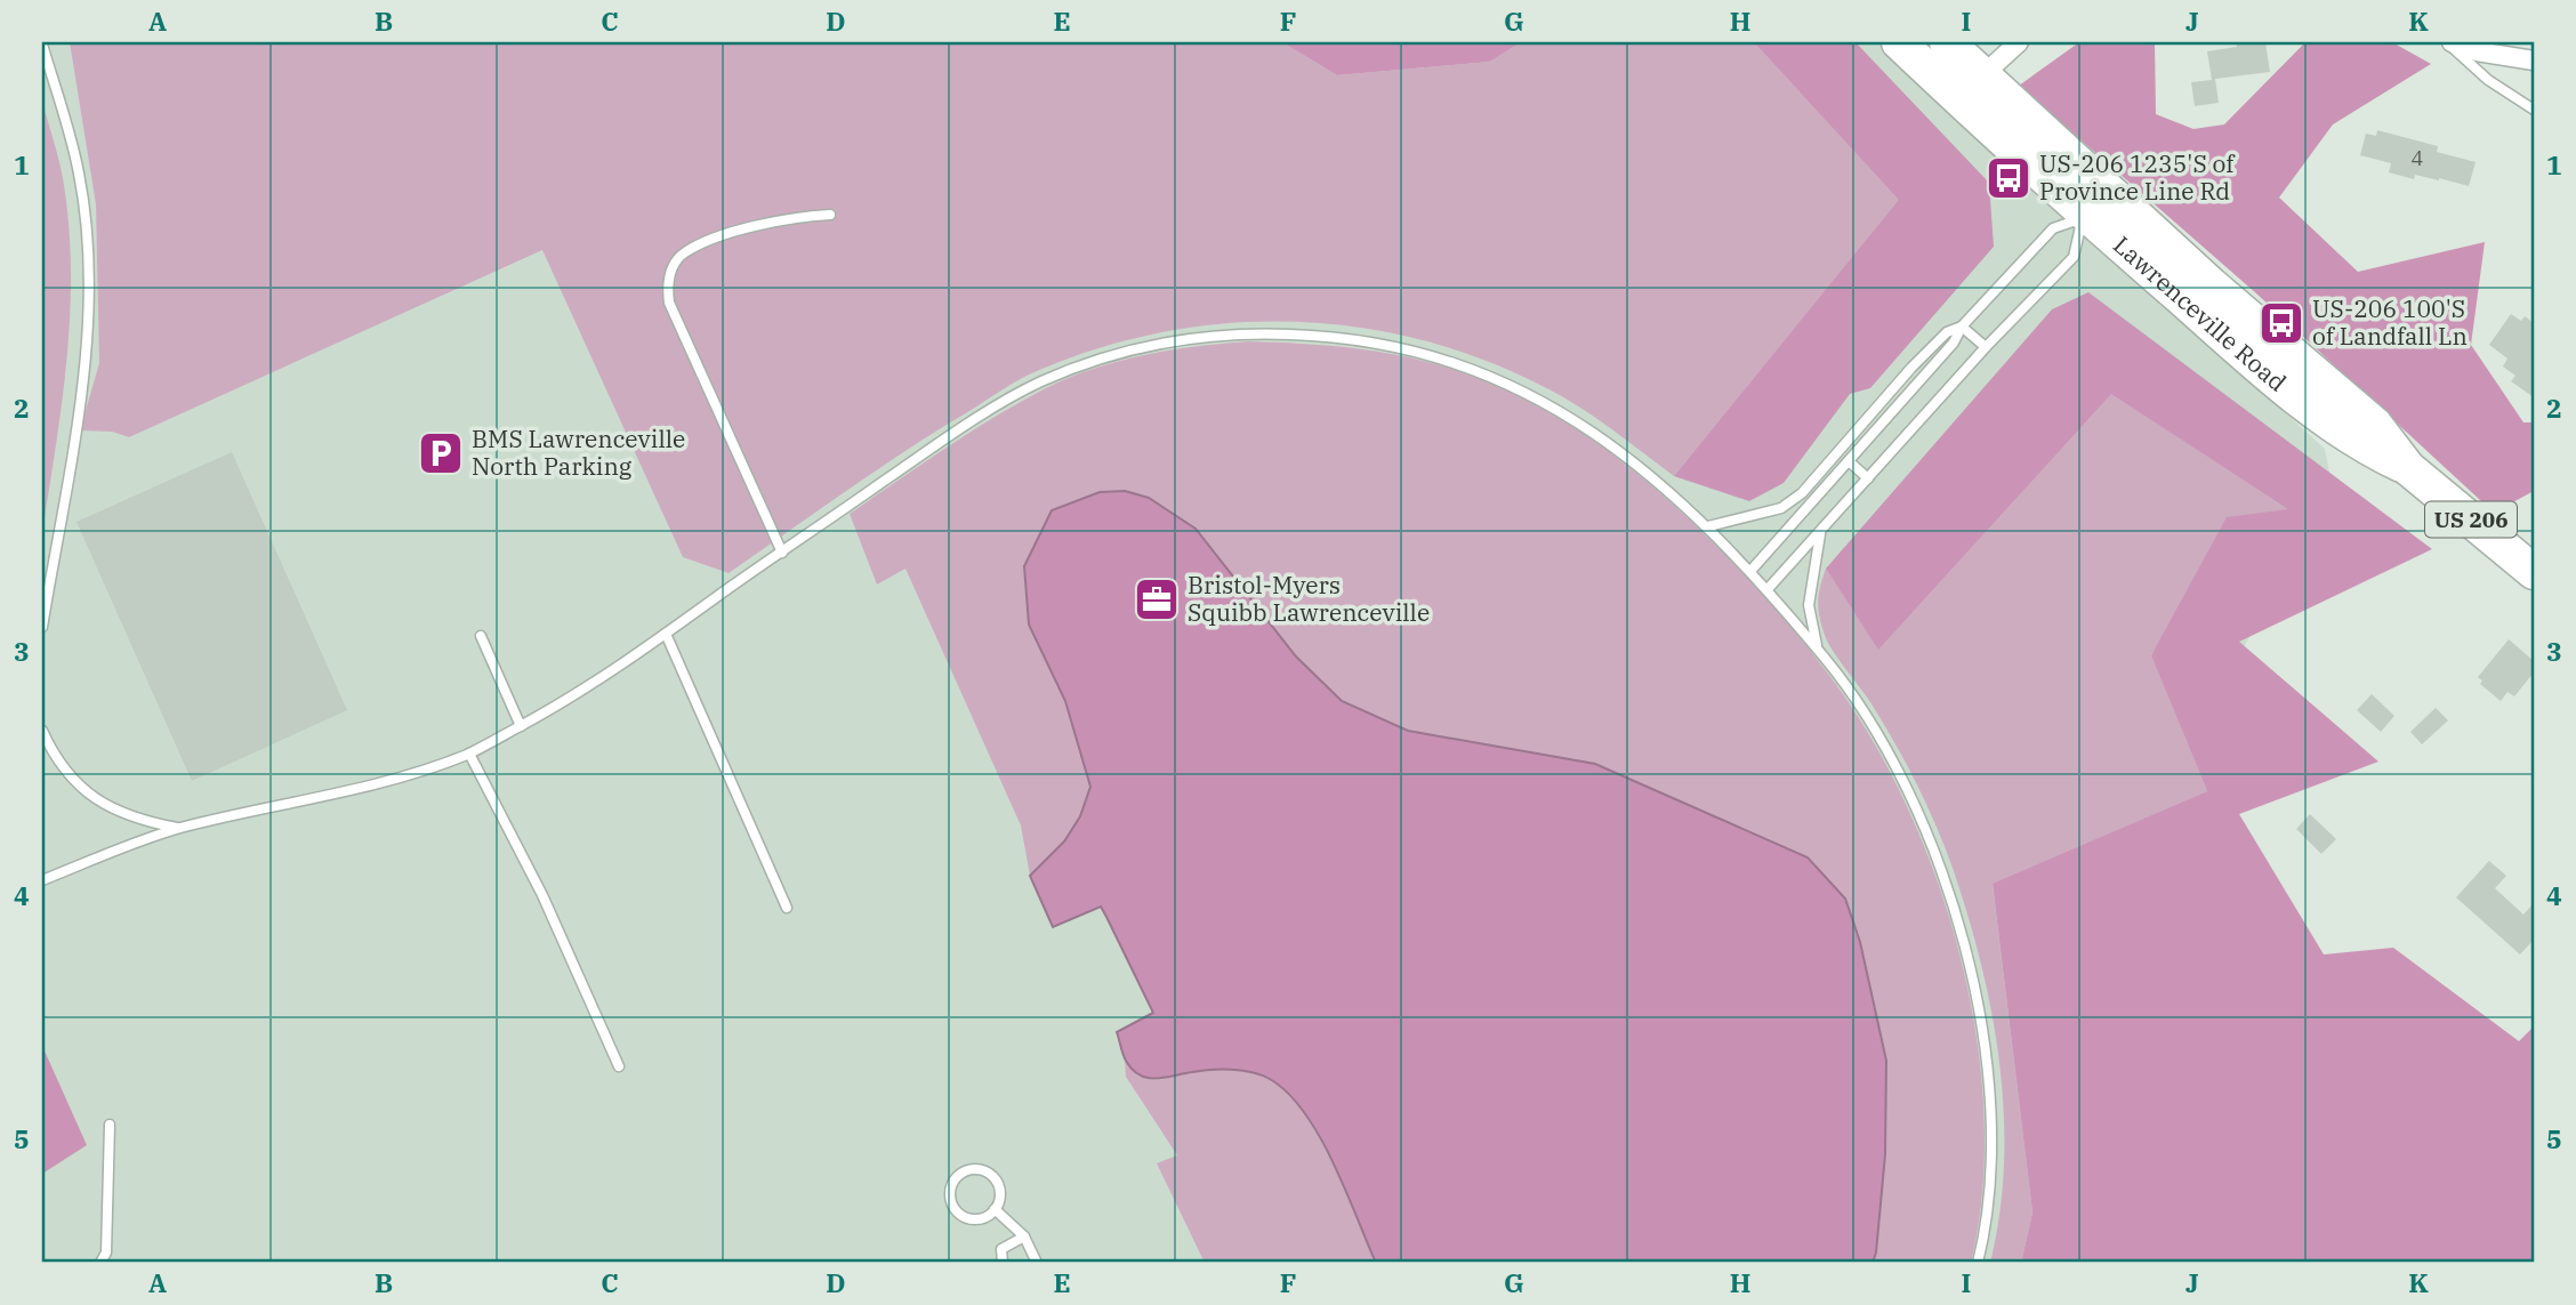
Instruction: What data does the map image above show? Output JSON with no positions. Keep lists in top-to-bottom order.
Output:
{
  "streets": {
    "highway": ["Lawrenceville Road", "US 206"]
  },
  "places": {
    "bus stop": ["US-206 1235'S of Province Line Rd", "US-206 100'S of Landfall Ln"],
    "parking": ["BMS Lawrenceville North Parking"],
    "office": ["Bristol-Myers Squibb Lawrenceville"]
  },
  "house_numbers": ["4"],
  "grid": {
    "columns": [
      "A",
      "B",
      "C",
      "D",
      "E",
      "F",
      "G",
      "H",
      "I",
      "J",
      "K"
    ],
    "rows": [
      "1",
      "2",
      "3",
      "4",
      "5"
    ]
  }
}
